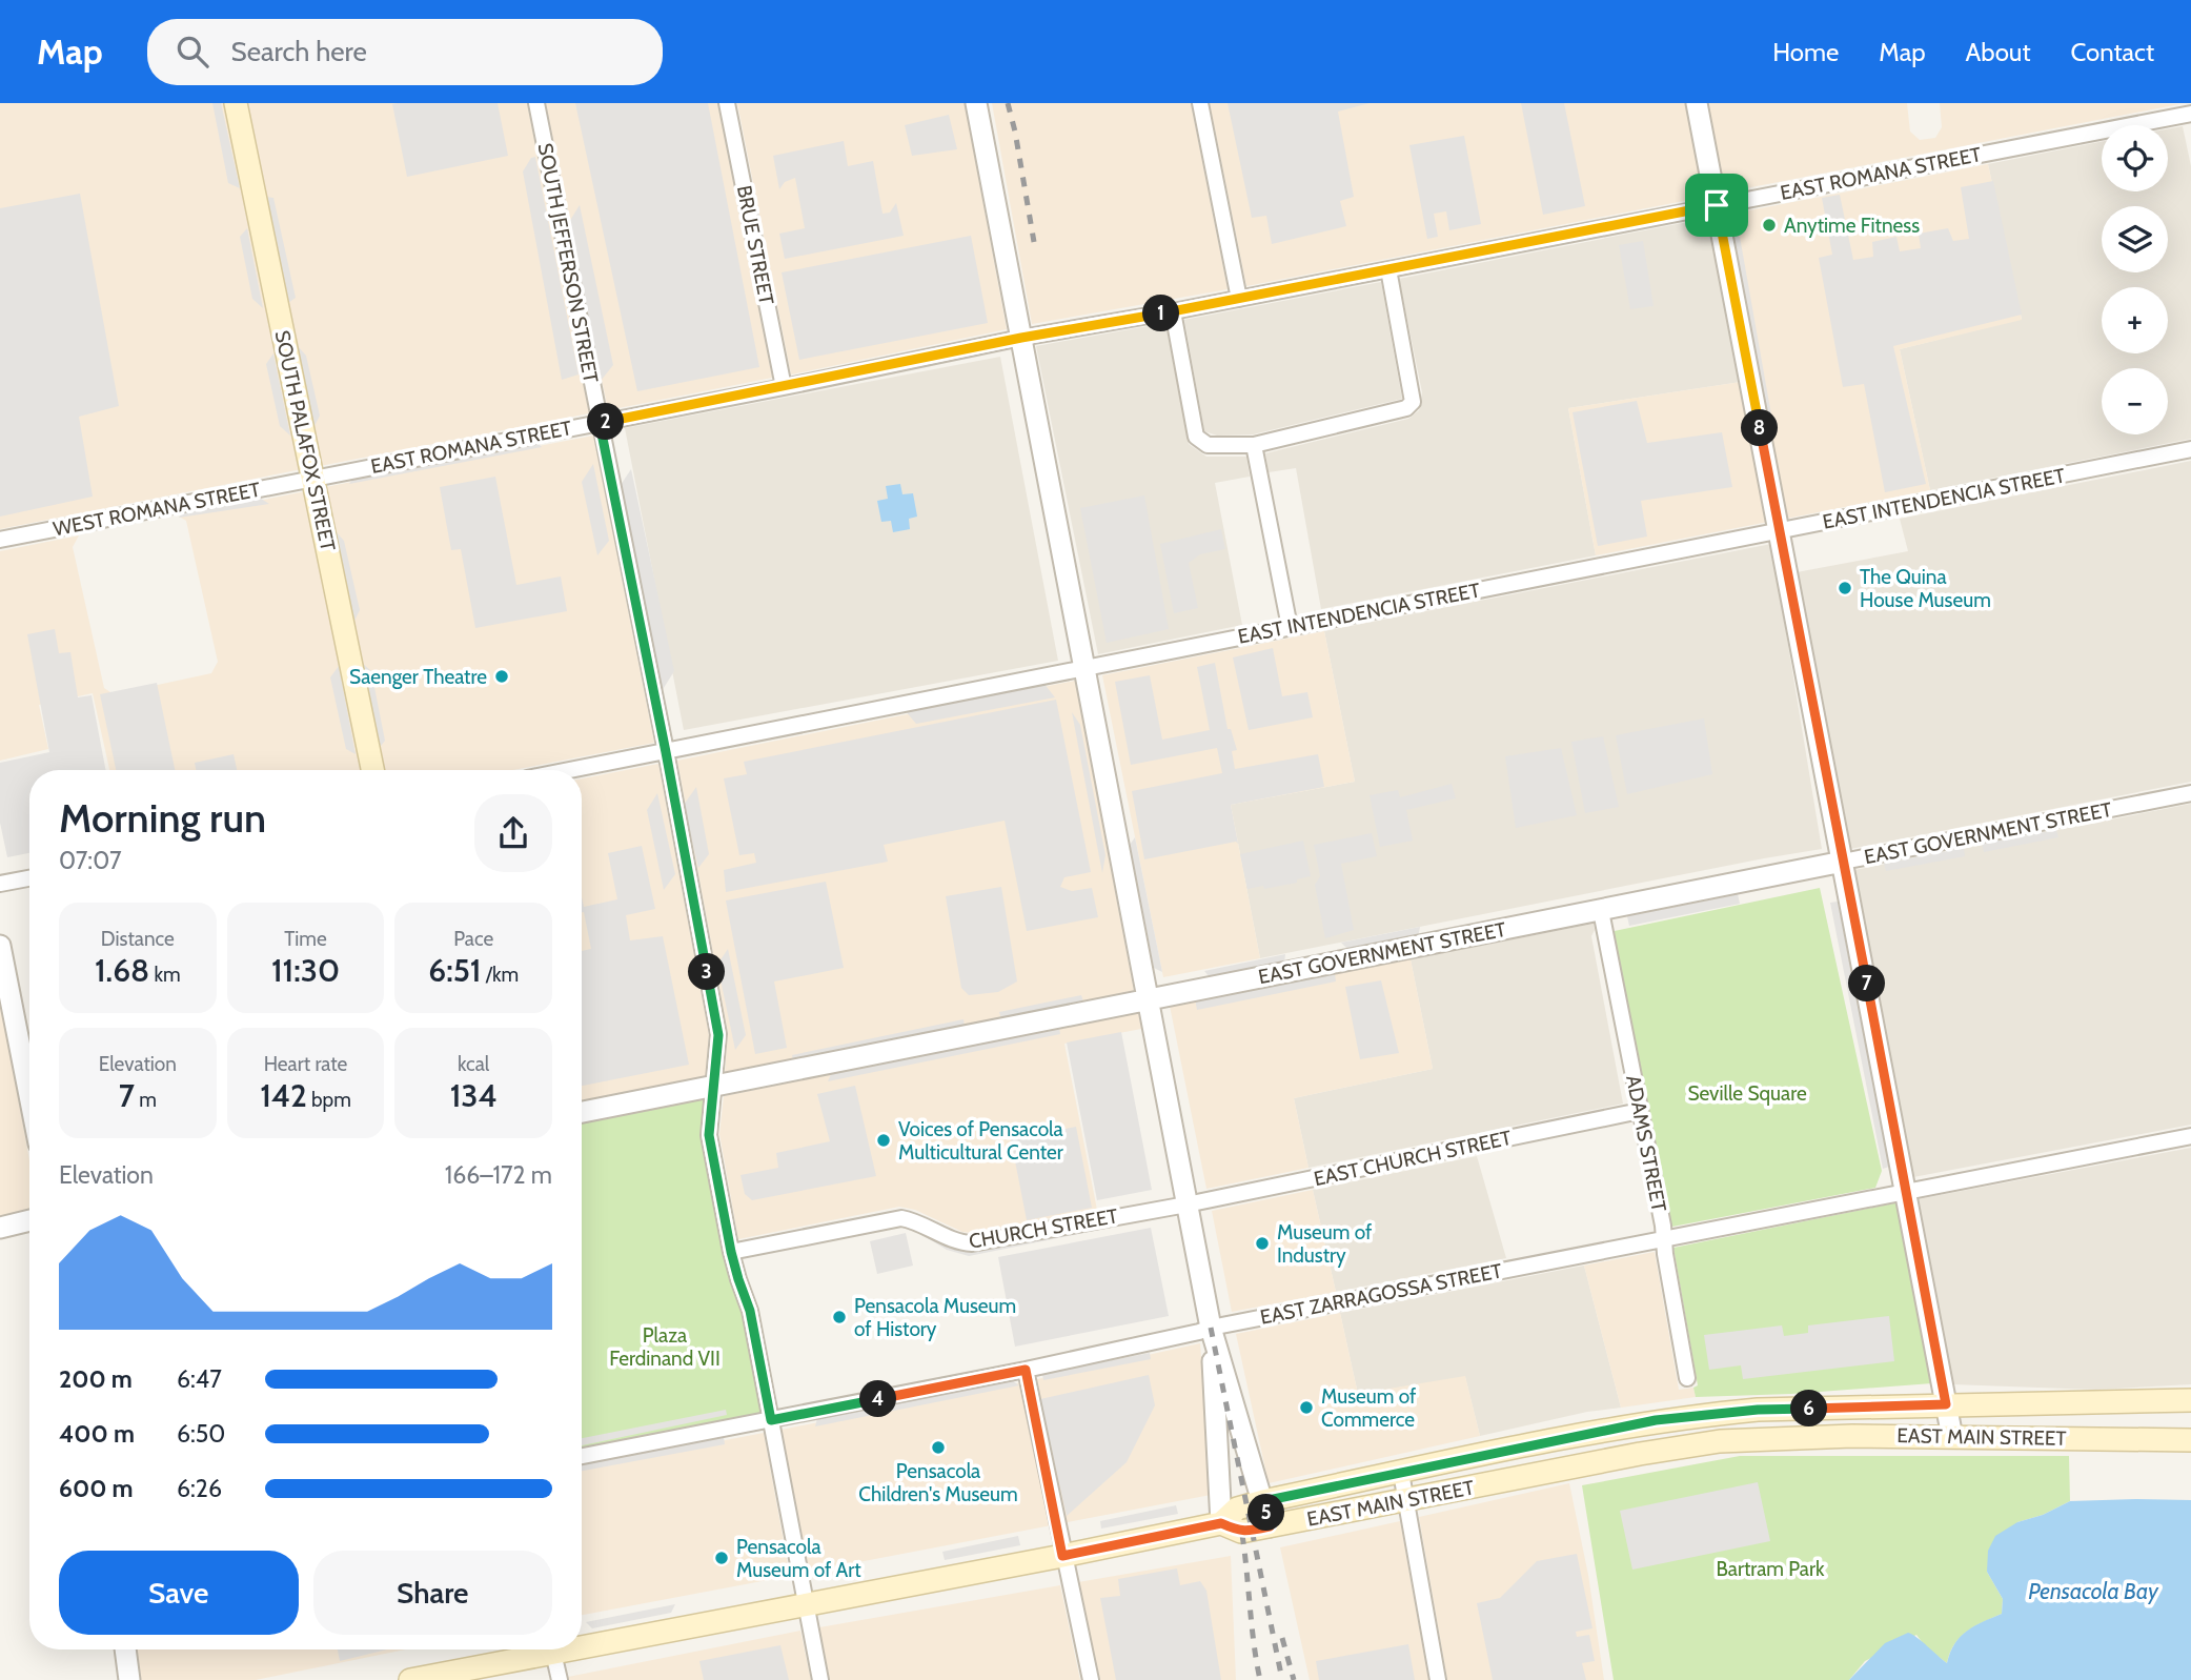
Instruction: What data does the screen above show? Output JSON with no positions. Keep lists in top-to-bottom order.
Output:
{
  "streets": {
    "main road": ["SOUTH PALAFOX STREET", "EAST MAIN STREET"],
    "street": [
      "EAST ROMANA STREET",
      "BRUE STREET",
      "SOUTH JEFFERSON STREET",
      "EAST INTENDENCIA STREET",
      "WEST ROMANA STREET",
      "EAST GOVERNMENT STREET",
      "ADAMS STREET",
      "EAST CHURCH STREET",
      "CHURCH STREET",
      "EAST ZARRAGOSSA STREET"
    ]
  },
  "crossings": [
    ["EAST ROMANA STREET", "BRUE STREET"],
    ["EAST ROMANA STREET", "SOUTH JEFFERSON STREET"],
    ["EAST ROMANA STREET", "SOUTH PALAFOX STREET"],
    ["EAST ROMANA STREET", "WEST ROMANA STREET"],
    ["SOUTH JEFFERSON STREET", "EAST INTENDENCIA STREET"],
    ["SOUTH JEFFERSON STREET", "EAST GOVERNMENT STREET"],
    ["SOUTH JEFFERSON STREET", "CHURCH STREET"],
    ["SOUTH JEFFERSON STREET", "EAST ZARRAGOSSA STREET"],
    ["SOUTH PALAFOX STREET", "WEST ROMANA STREET"],
    ["EAST GOVERNMENT STREET", "ADAMS STREET"],
    ["ADAMS STREET", "EAST CHURCH STREET"],
    ["ADAMS STREET", "EAST ZARRAGOSSA STREET"],
    ["EAST CHURCH STREET", "CHURCH STREET"]
  ],
  "water": ["Pensacola Bay"],
  "parks": ["Seville Square", "Plaza Ferdinand VII", "Bartram Park"],
  "places": [
    "Anytime Fitness",
    "The Quina House Museum",
    "Saenger Theatre",
    "Voices of Pensacola Multicultural Center",
    "Museum of Industry",
    "Pensacola Museum of History",
    "Museum of Commerce",
    "Pensacola Children's Museum",
    "Pensacola Museum of Art"
  ],
  "page": {
    "header": "Map",
    "search": "Search here",
    "nav": [
      "Home",
      "Map",
      "About",
      "Contact"
    ],
    "map_buttons": ["+", "−"],
    "pins": [
      "1",
      "2",
      "8",
      "3",
      "7",
      "4",
      "6",
      "5"
    ],
    "heading": ["Morning run", "07:07"],
    "stats": [
      ["Distance", "1.68 km"],
      ["Time", "11:30"],
      ["Pace", "6:51 /km"],
      ["Elevation", "7 m"],
      ["Heart rate", "142 bpm"],
      ["kcal", "134"]
    ],
    "chart": ["Elevation", "166–172 m"],
    "list": [
      {
        "name": "200 m",
        "note": "6:47"
      },
      {
        "name": "400 m",
        "note": "6:50"
      },
      {
        "name": "600 m",
        "note": "6:26"
      }
    ],
    "buttons": ["Save", "Share"]
  }
}
